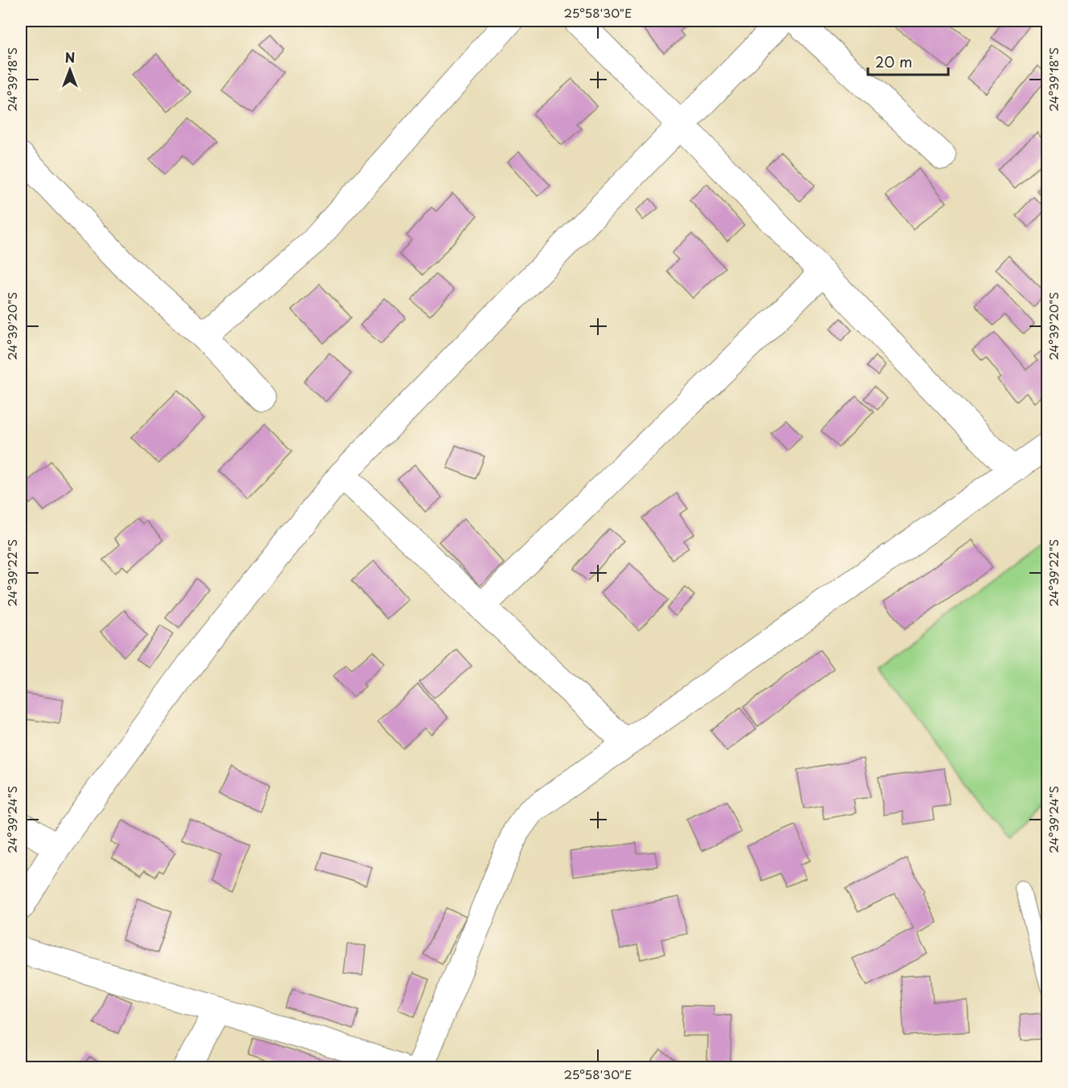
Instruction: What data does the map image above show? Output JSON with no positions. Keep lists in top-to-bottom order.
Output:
{
  "scale_bar": "20 m",
  "north": "top",
  "coordinates": [
    "25°58'30\"E",
    "24°39'18\"S",
    "24°39'20\"S",
    "24°39'22\"S",
    "24°39'24\"S"
  ]
}
